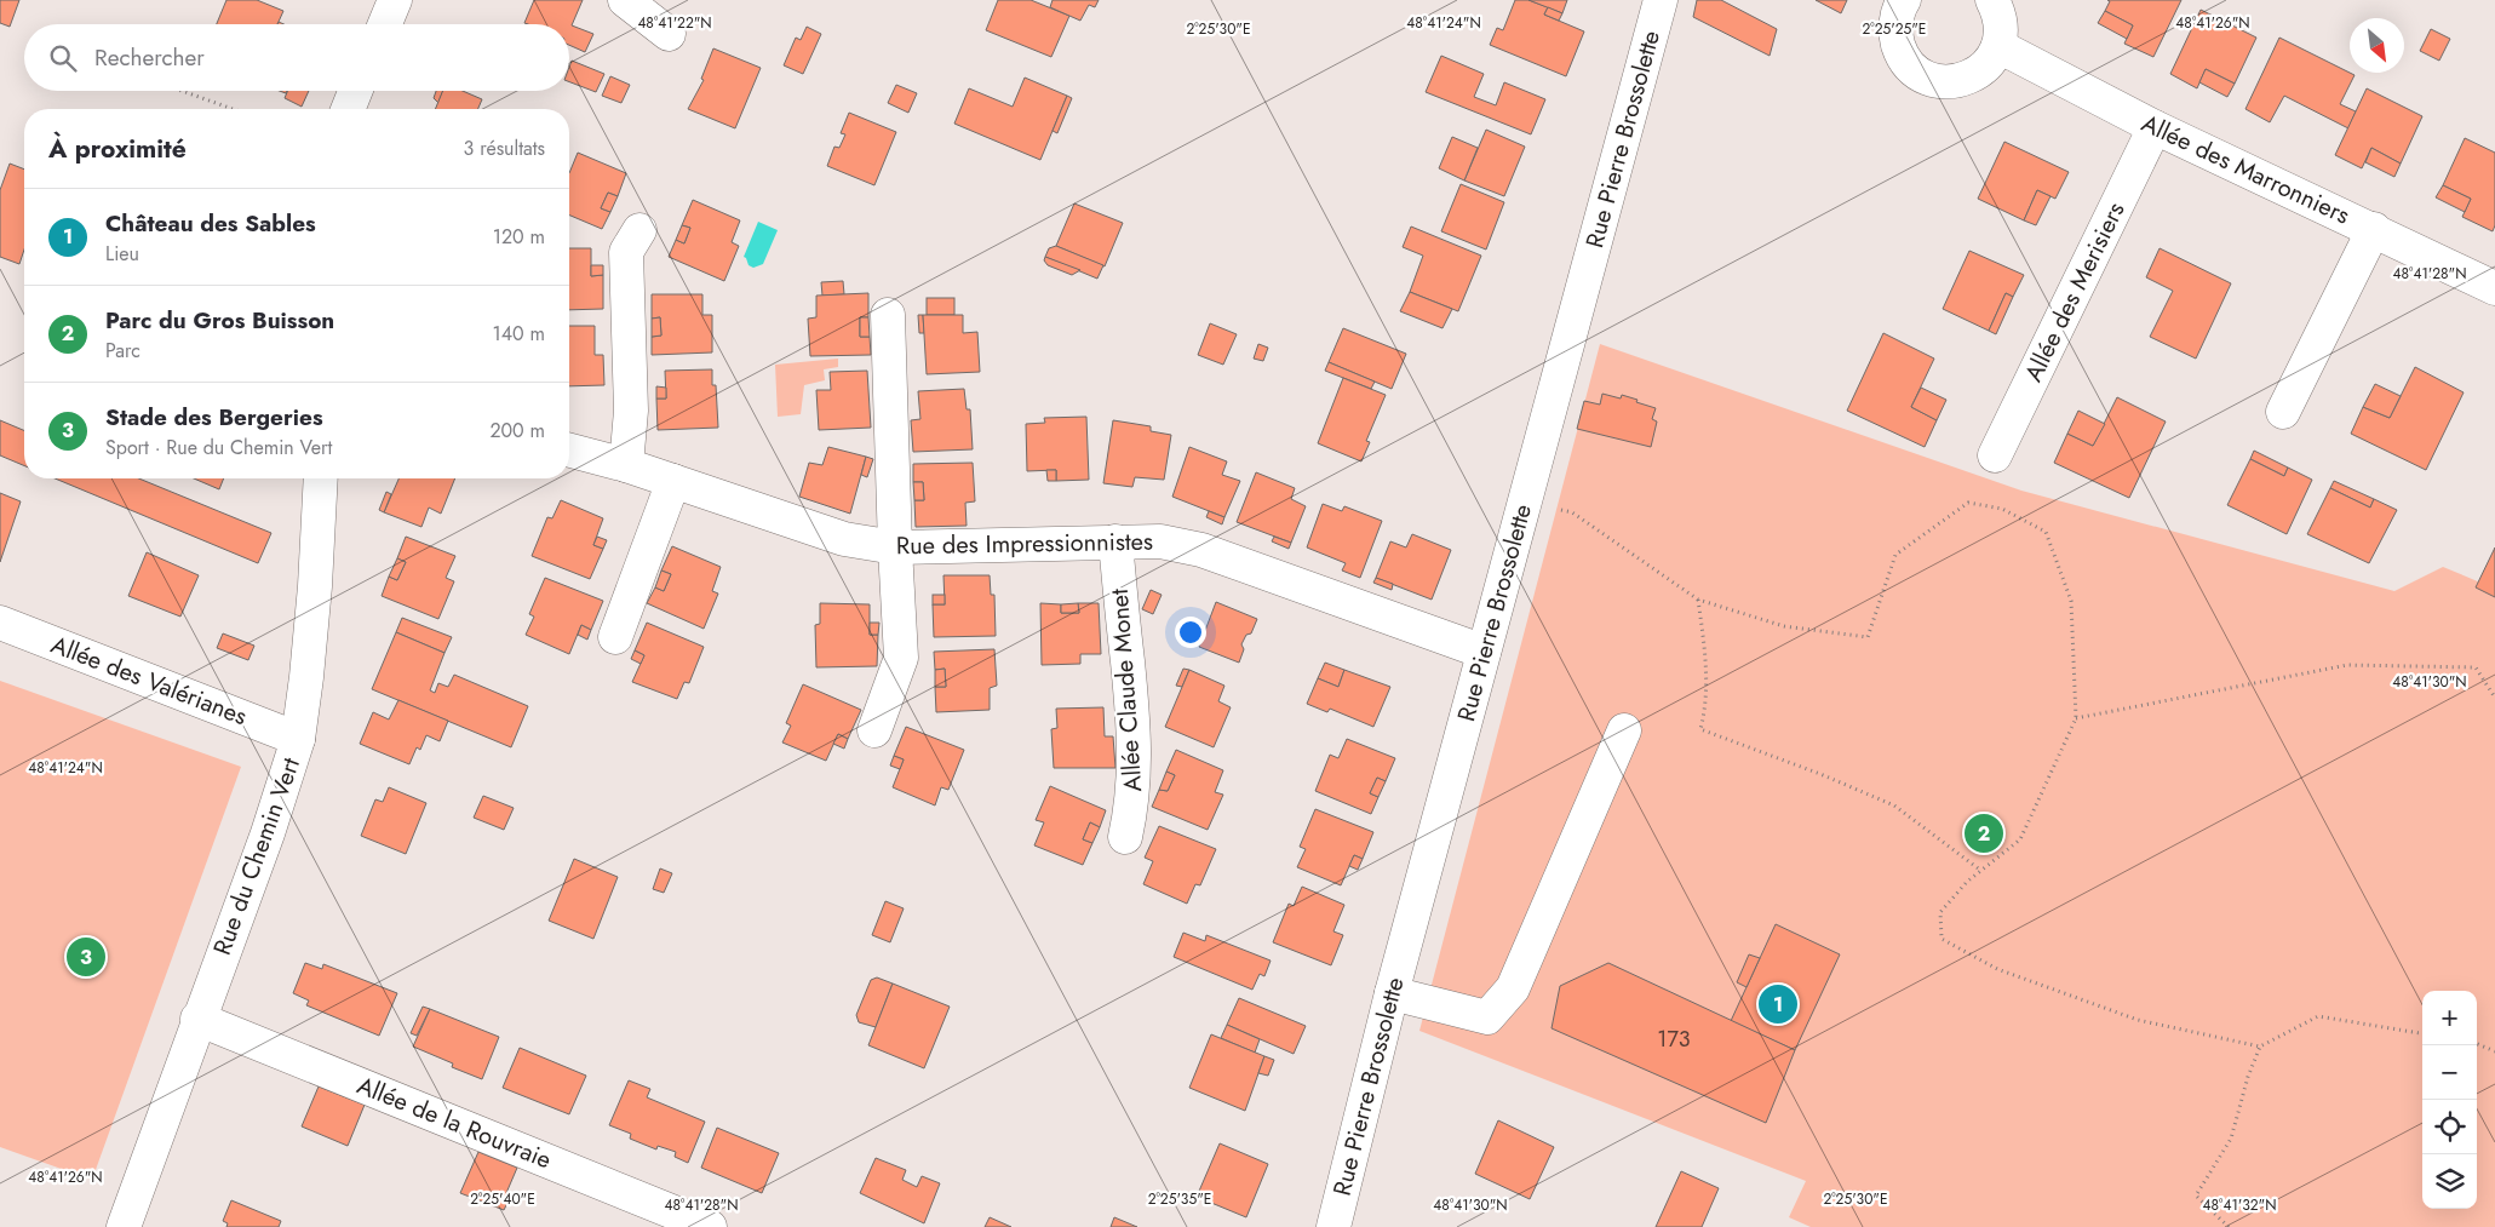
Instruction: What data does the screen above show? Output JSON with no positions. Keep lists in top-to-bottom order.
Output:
{
  "streets": {
    "street": [
      "Rue Pierre Brossolette",
      "Allée des Marronniers",
      "Allée des Merisiers",
      "Rue des Impressionnistes",
      "Allée des Valérianes",
      "Allée Claude Monet",
      "Rue du Chemin Vert",
      "Allée de la Rouvraie"
    ]
  },
  "crossings": [
    ["Rue Pierre Brossolette", "Rue des Impressionnistes"],
    ["Allée des Marronniers", "Allée des Merisiers"],
    ["Rue des Impressionnistes", "Allée Claude Monet"],
    ["Allée des Valérianes", "Rue du Chemin Vert"],
    ["Rue du Chemin Vert", "Allée de la Rouvraie"]
  ],
  "house_numbers": ["173"],
  "north": "bottom right",
  "page": {
    "search": "Rechercher",
    "heading": ["À proximité", "3 résultats"],
    "list": [
      {
        "mark": "1",
        "name": "Château des Sables",
        "note": "Lieu",
        "value": "120 m"
      },
      {
        "mark": "2",
        "name": "Parc du Gros Buisson",
        "note": "Parc",
        "value": "140 m"
      },
      {
        "mark": "3",
        "name": "Stade des Bergeries",
        "note": "Sport · Rue du Chemin Vert",
        "value": "200 m"
      }
    ],
    "pins": ["2", "3", "1"],
    "map_buttons": ["+", "−"]
  },
  "coordinates": [
    "48°41'24\"N",
    "48°41'26\"N",
    "48°41'22\"N",
    "2°25'30\"E",
    "2°25'25\"E",
    "48°41'28\"N",
    "48°41'30\"N",
    "2°25'40\"E",
    "2°25'35\"E",
    "48°41'32\"N"
  ]
}
